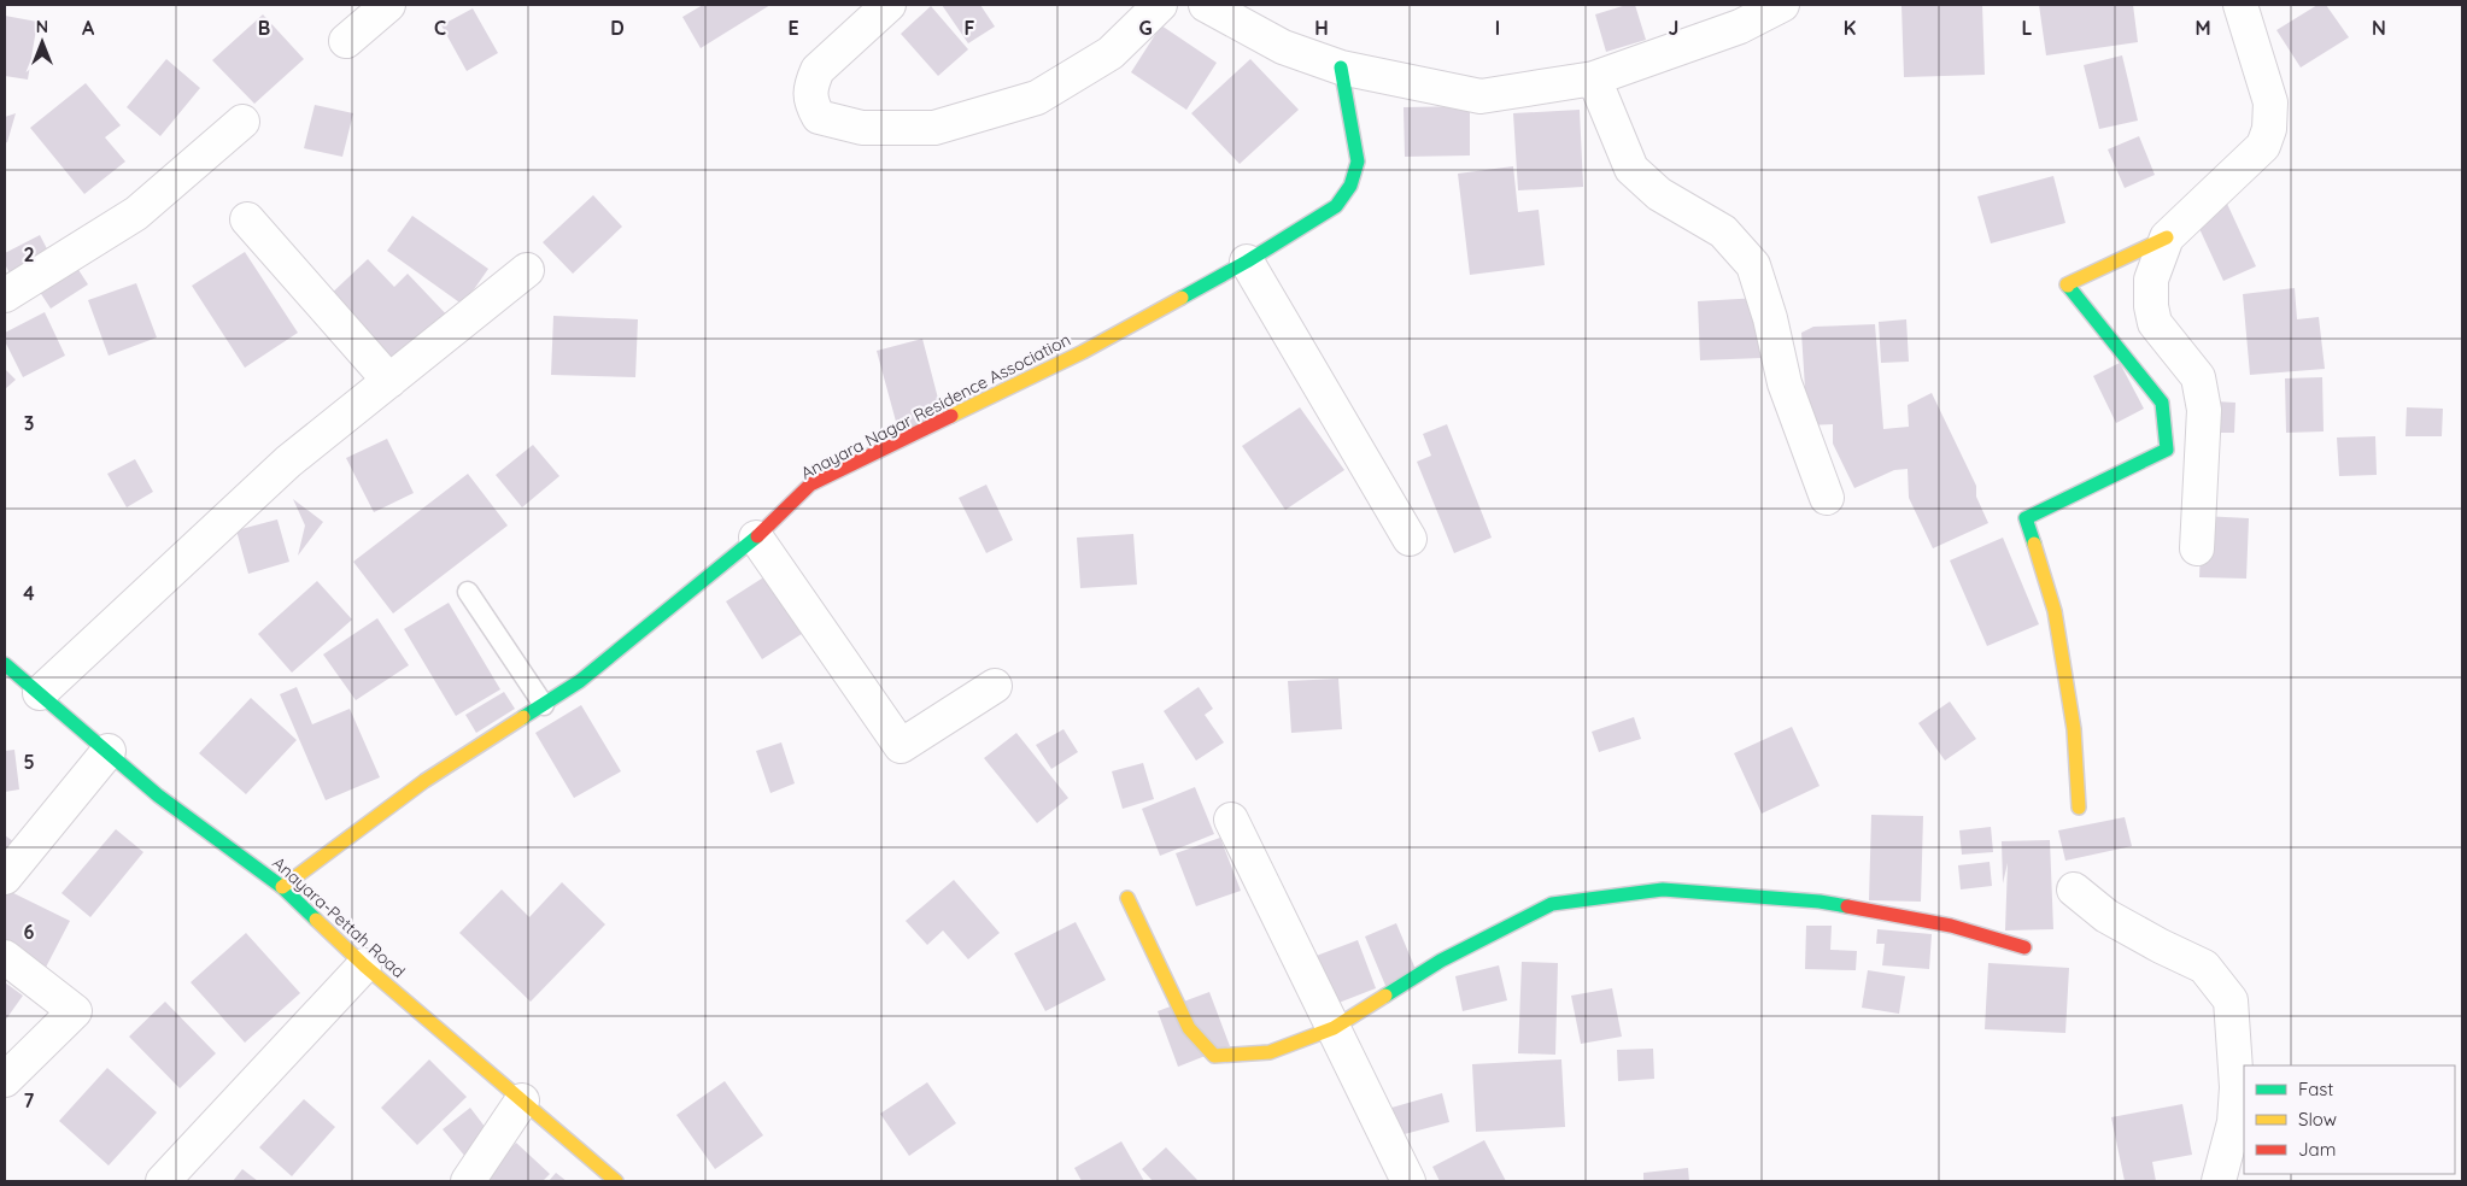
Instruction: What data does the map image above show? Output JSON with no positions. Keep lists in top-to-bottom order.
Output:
{
  "streets": {
    "street": ["Anayara Nagar Residence Association", "Anayara-Pettah Road"]
  },
  "crossings": [
    ["Anayara Nagar Residence Association", "Anayara-Pettah Road"]
  ],
  "legend": ["Fast", "Slow", "Jam"],
  "north": "top",
  "grid": {
    "columns": [
      "A",
      "B",
      "C",
      "D",
      "E",
      "F",
      "G",
      "H",
      "I",
      "J",
      "K",
      "L",
      "M",
      "N"
    ],
    "rows": [
      "2",
      "3",
      "4",
      "5",
      "6",
      "7"
    ]
  }
}
